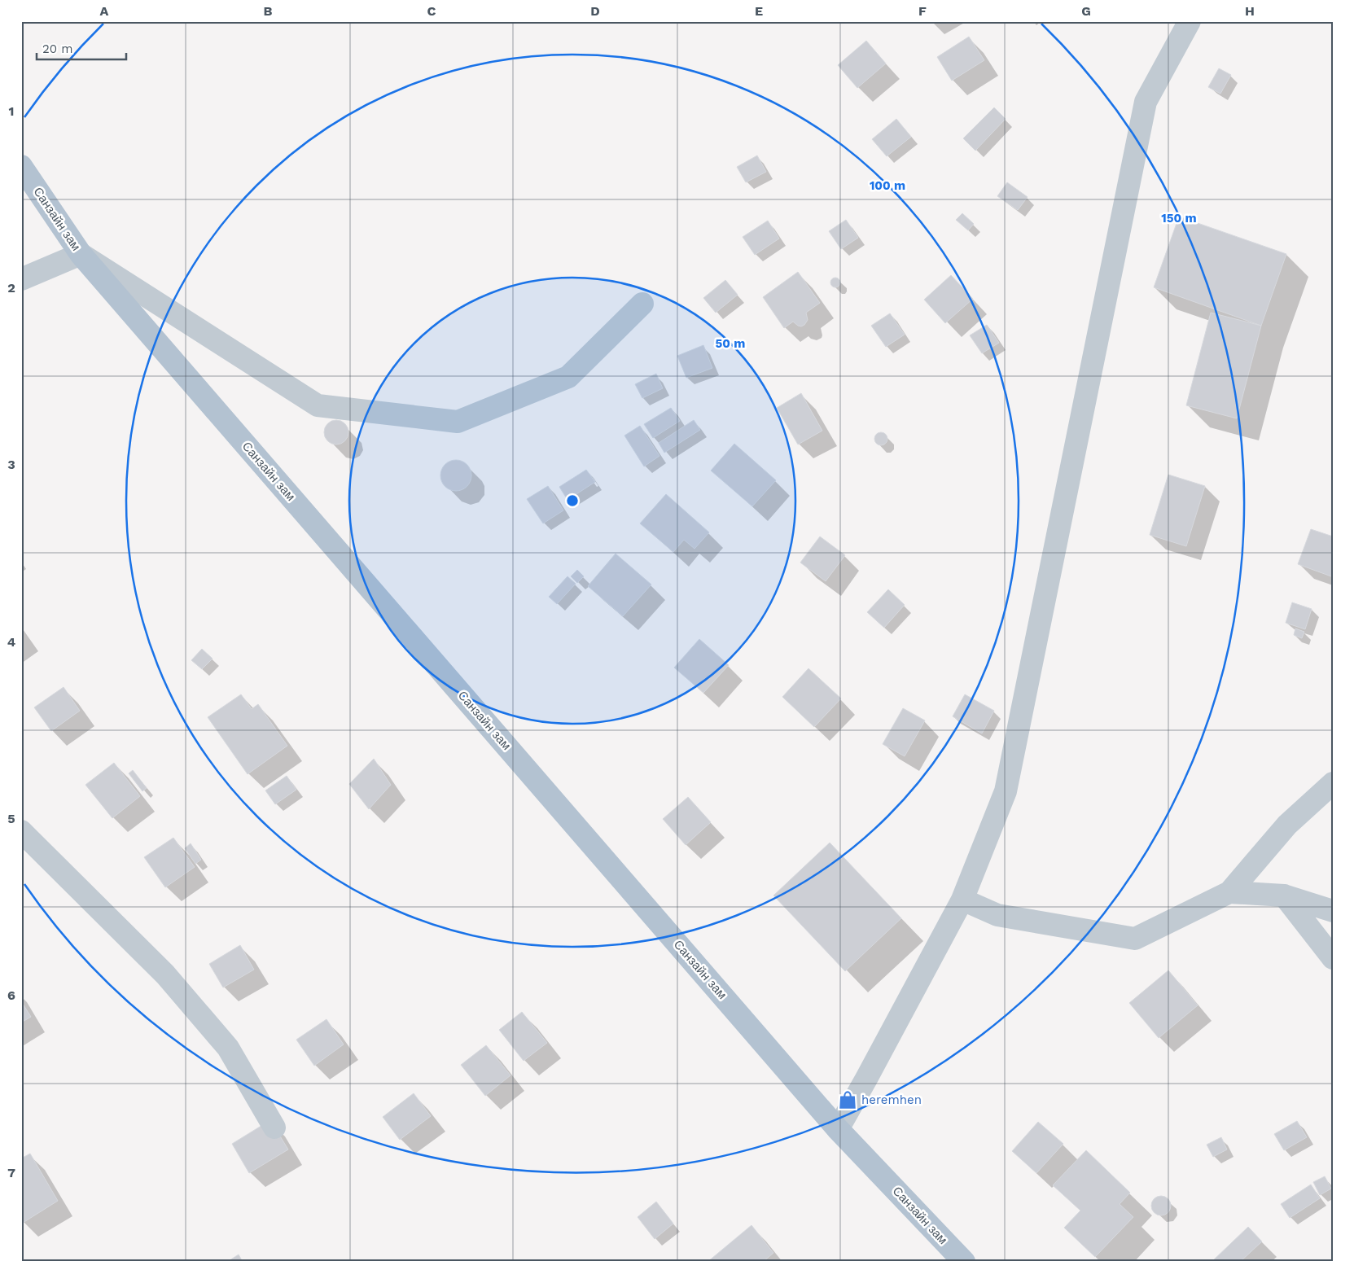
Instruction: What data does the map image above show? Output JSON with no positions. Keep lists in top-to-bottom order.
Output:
{
  "streets": {
    "main road": ["Санзайн зам"]
  },
  "places": {
    "shop": ["heremhen"]
  },
  "scale_bar": "20 m",
  "grid": {
    "columns": [
      "A",
      "B",
      "C",
      "D",
      "E",
      "F",
      "G",
      "H"
    ],
    "rows": [
      "1",
      "2",
      "3",
      "4",
      "5",
      "6",
      "7"
    ]
  },
  "rings": ["100 m", "150 m", "50 m"]
}
